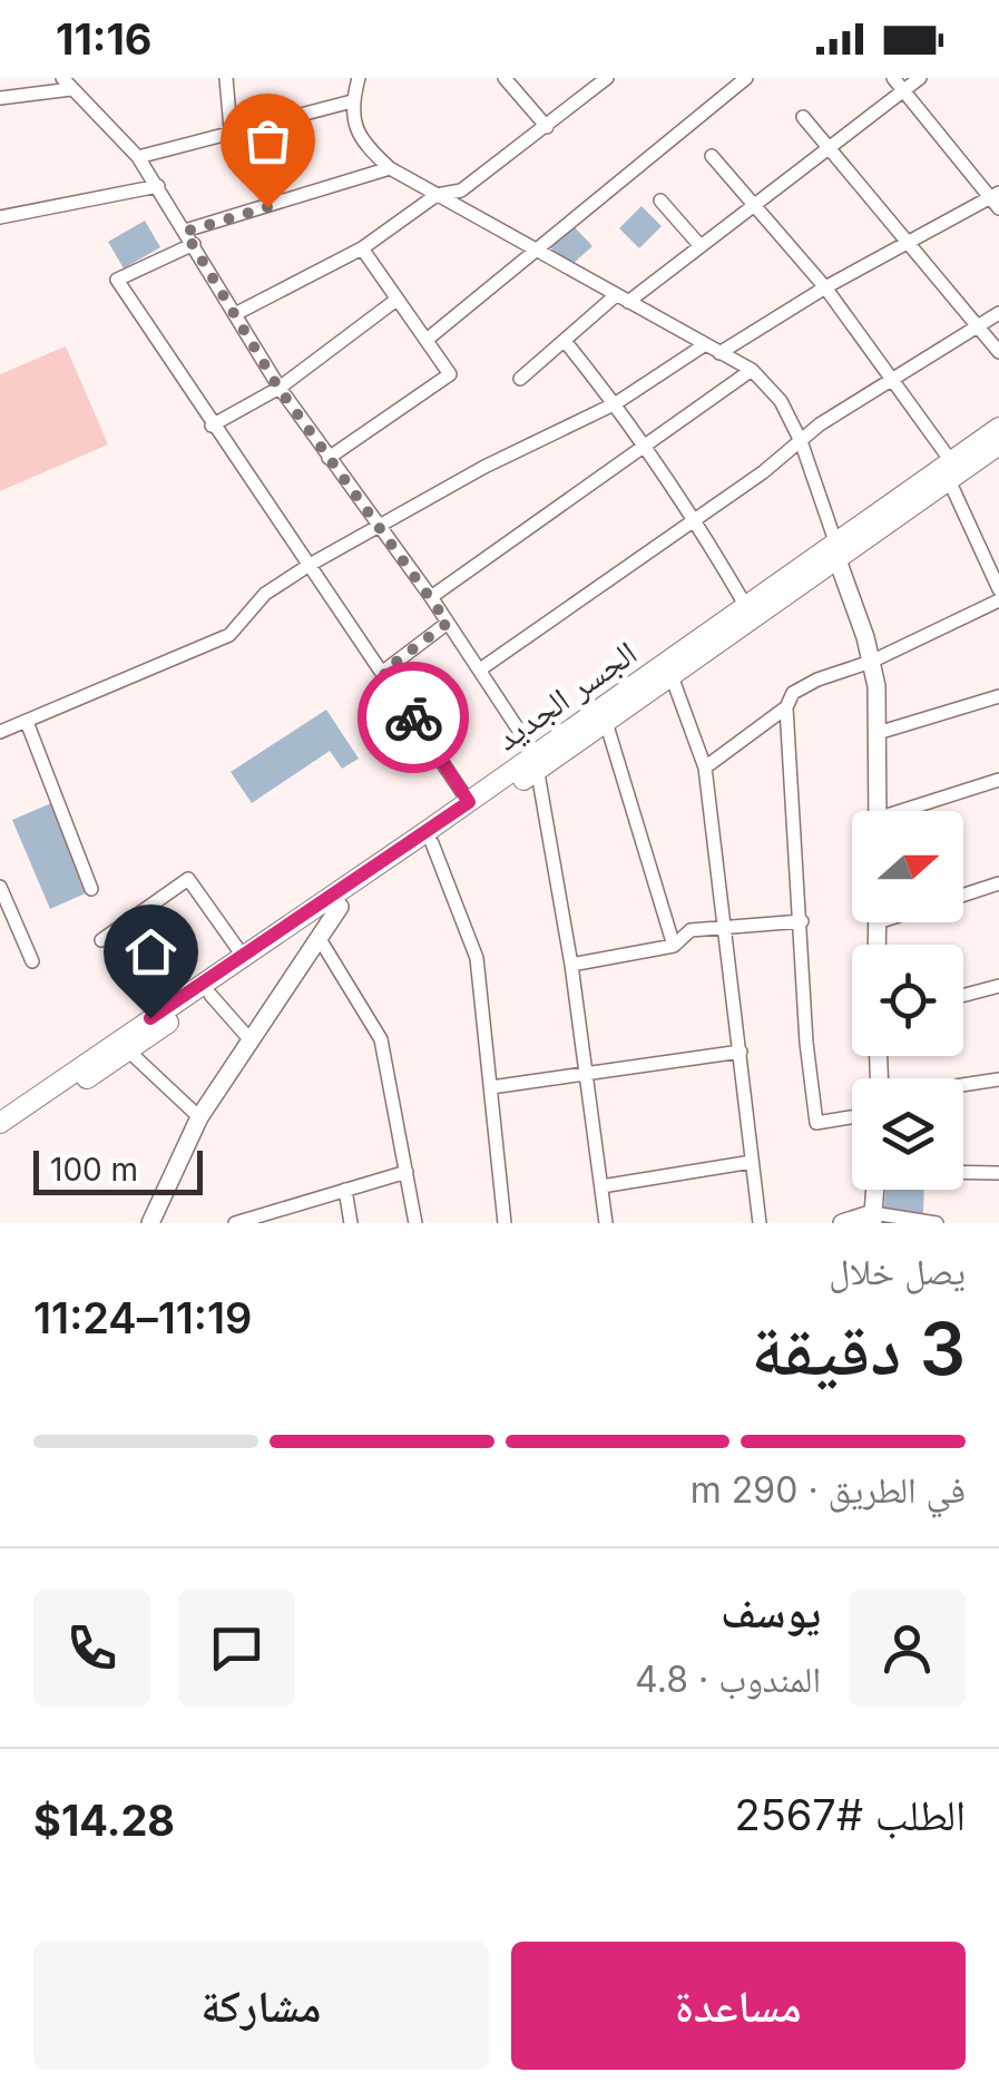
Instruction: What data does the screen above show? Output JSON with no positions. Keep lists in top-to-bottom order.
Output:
{
  "streets": {
    "main road": ["الجسر الجديد"]
  },
  "scale_bar": "100 m",
  "north": "right",
  "page": {
    "status": "11:16",
    "scale": "100 m",
    "heading": ["3 دقيقة", "يصل خلال", "11:19–11:24"],
    "panel": [
      "يوسف",
      "المندوب · 4.8",
      "الطلب #2567",
      "$14.28"
    ],
    "bar": "في الطريق · 290 m",
    "buttons": ["مساعدة", "مشاركة"]
  }
}
